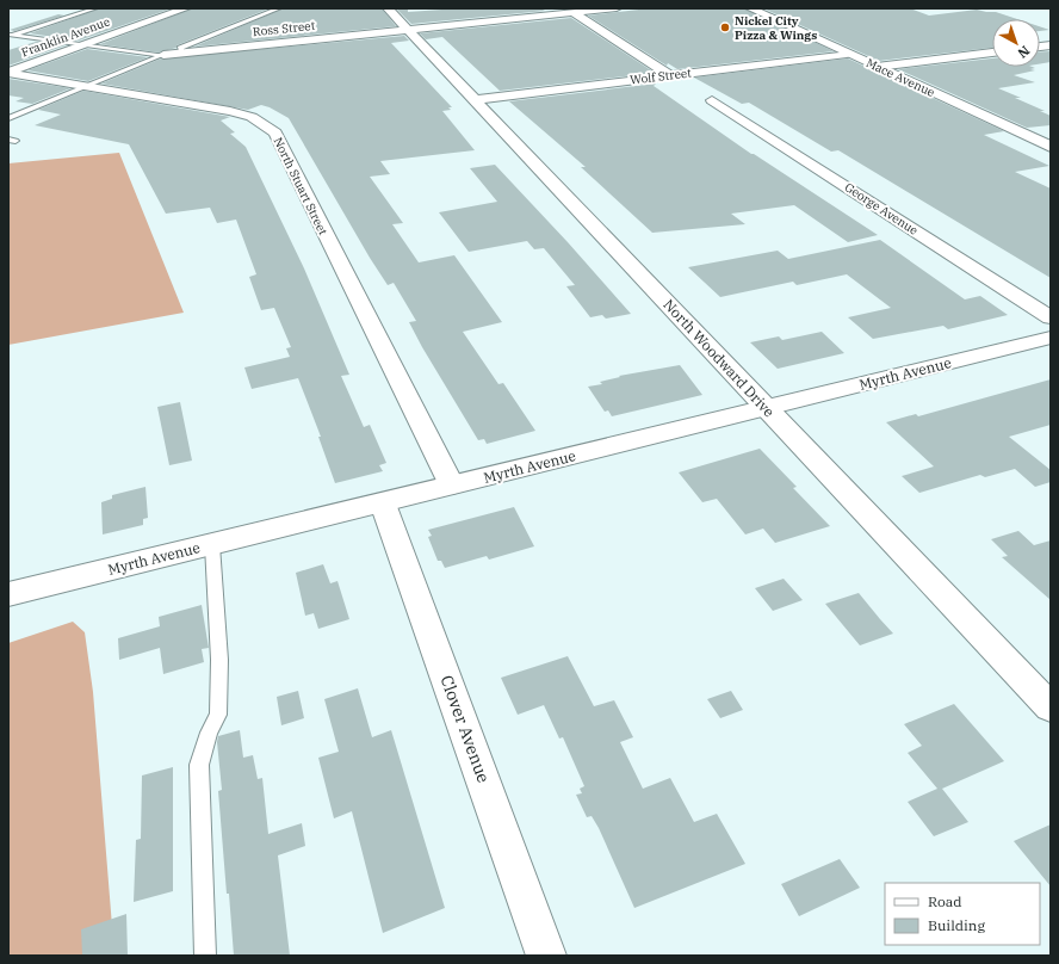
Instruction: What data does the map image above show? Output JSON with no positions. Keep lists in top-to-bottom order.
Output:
{
  "streets": {
    "street": [
      "Ross Street",
      "Franklin Avenue",
      "Wolf Street",
      "Mace Avenue",
      "North Stuart Street",
      "George Avenue",
      "North Woodward Drive",
      "Myrth Avenue",
      "Clover Avenue"
    ]
  },
  "crossings": [
    ["Ross Street", "North Woodward Drive"],
    ["Franklin Avenue", "North Stuart Street"],
    ["Wolf Street", "Mace Avenue"],
    ["Wolf Street", "North Woodward Drive"],
    ["North Stuart Street", "Myrth Avenue"],
    ["North Woodward Drive", "Myrth Avenue"],
    ["Myrth Avenue", "Clover Avenue"]
  ],
  "places": ["Nickel City Pizza & Wings"],
  "legend": ["Road", "Building"],
  "north": "bottom right"
}
